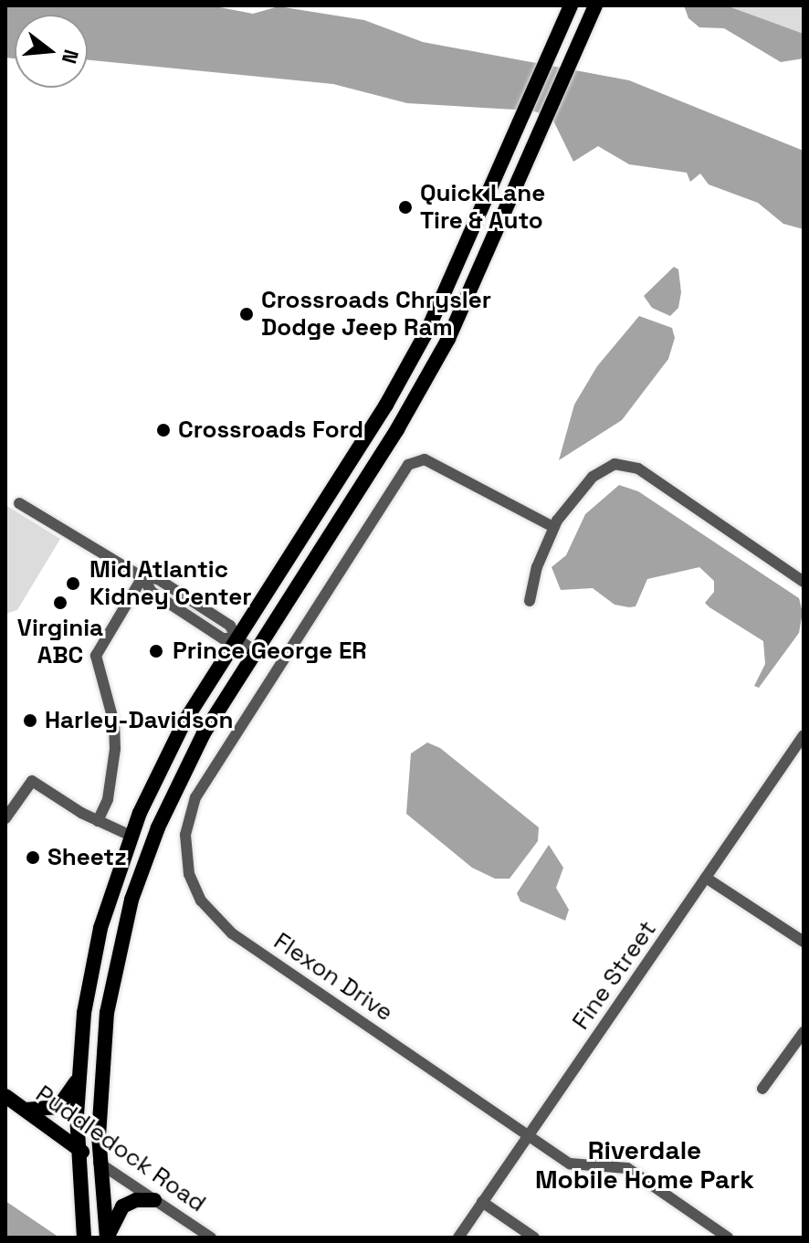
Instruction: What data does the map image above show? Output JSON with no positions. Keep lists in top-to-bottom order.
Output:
{
  "streets": {
    "main road": ["Puddledock Road"],
    "street": ["Fine Street", "Flexon Drive"]
  },
  "crossings": [
    ["Fine Street", "Flexon Drive"]
  ],
  "districts": ["Riverdale Mobile Home Park"],
  "places": [
    "Quick Lane Tire & Auto",
    "Crossroads Chrysler Dodge Jeep Ram",
    "Crossroads Ford",
    "Mid Atlantic Kidney Center",
    "Virginia ABC",
    "Prince George ER",
    "Harley-Davidson",
    "Sheetz"
  ],
  "north": "right"
}
